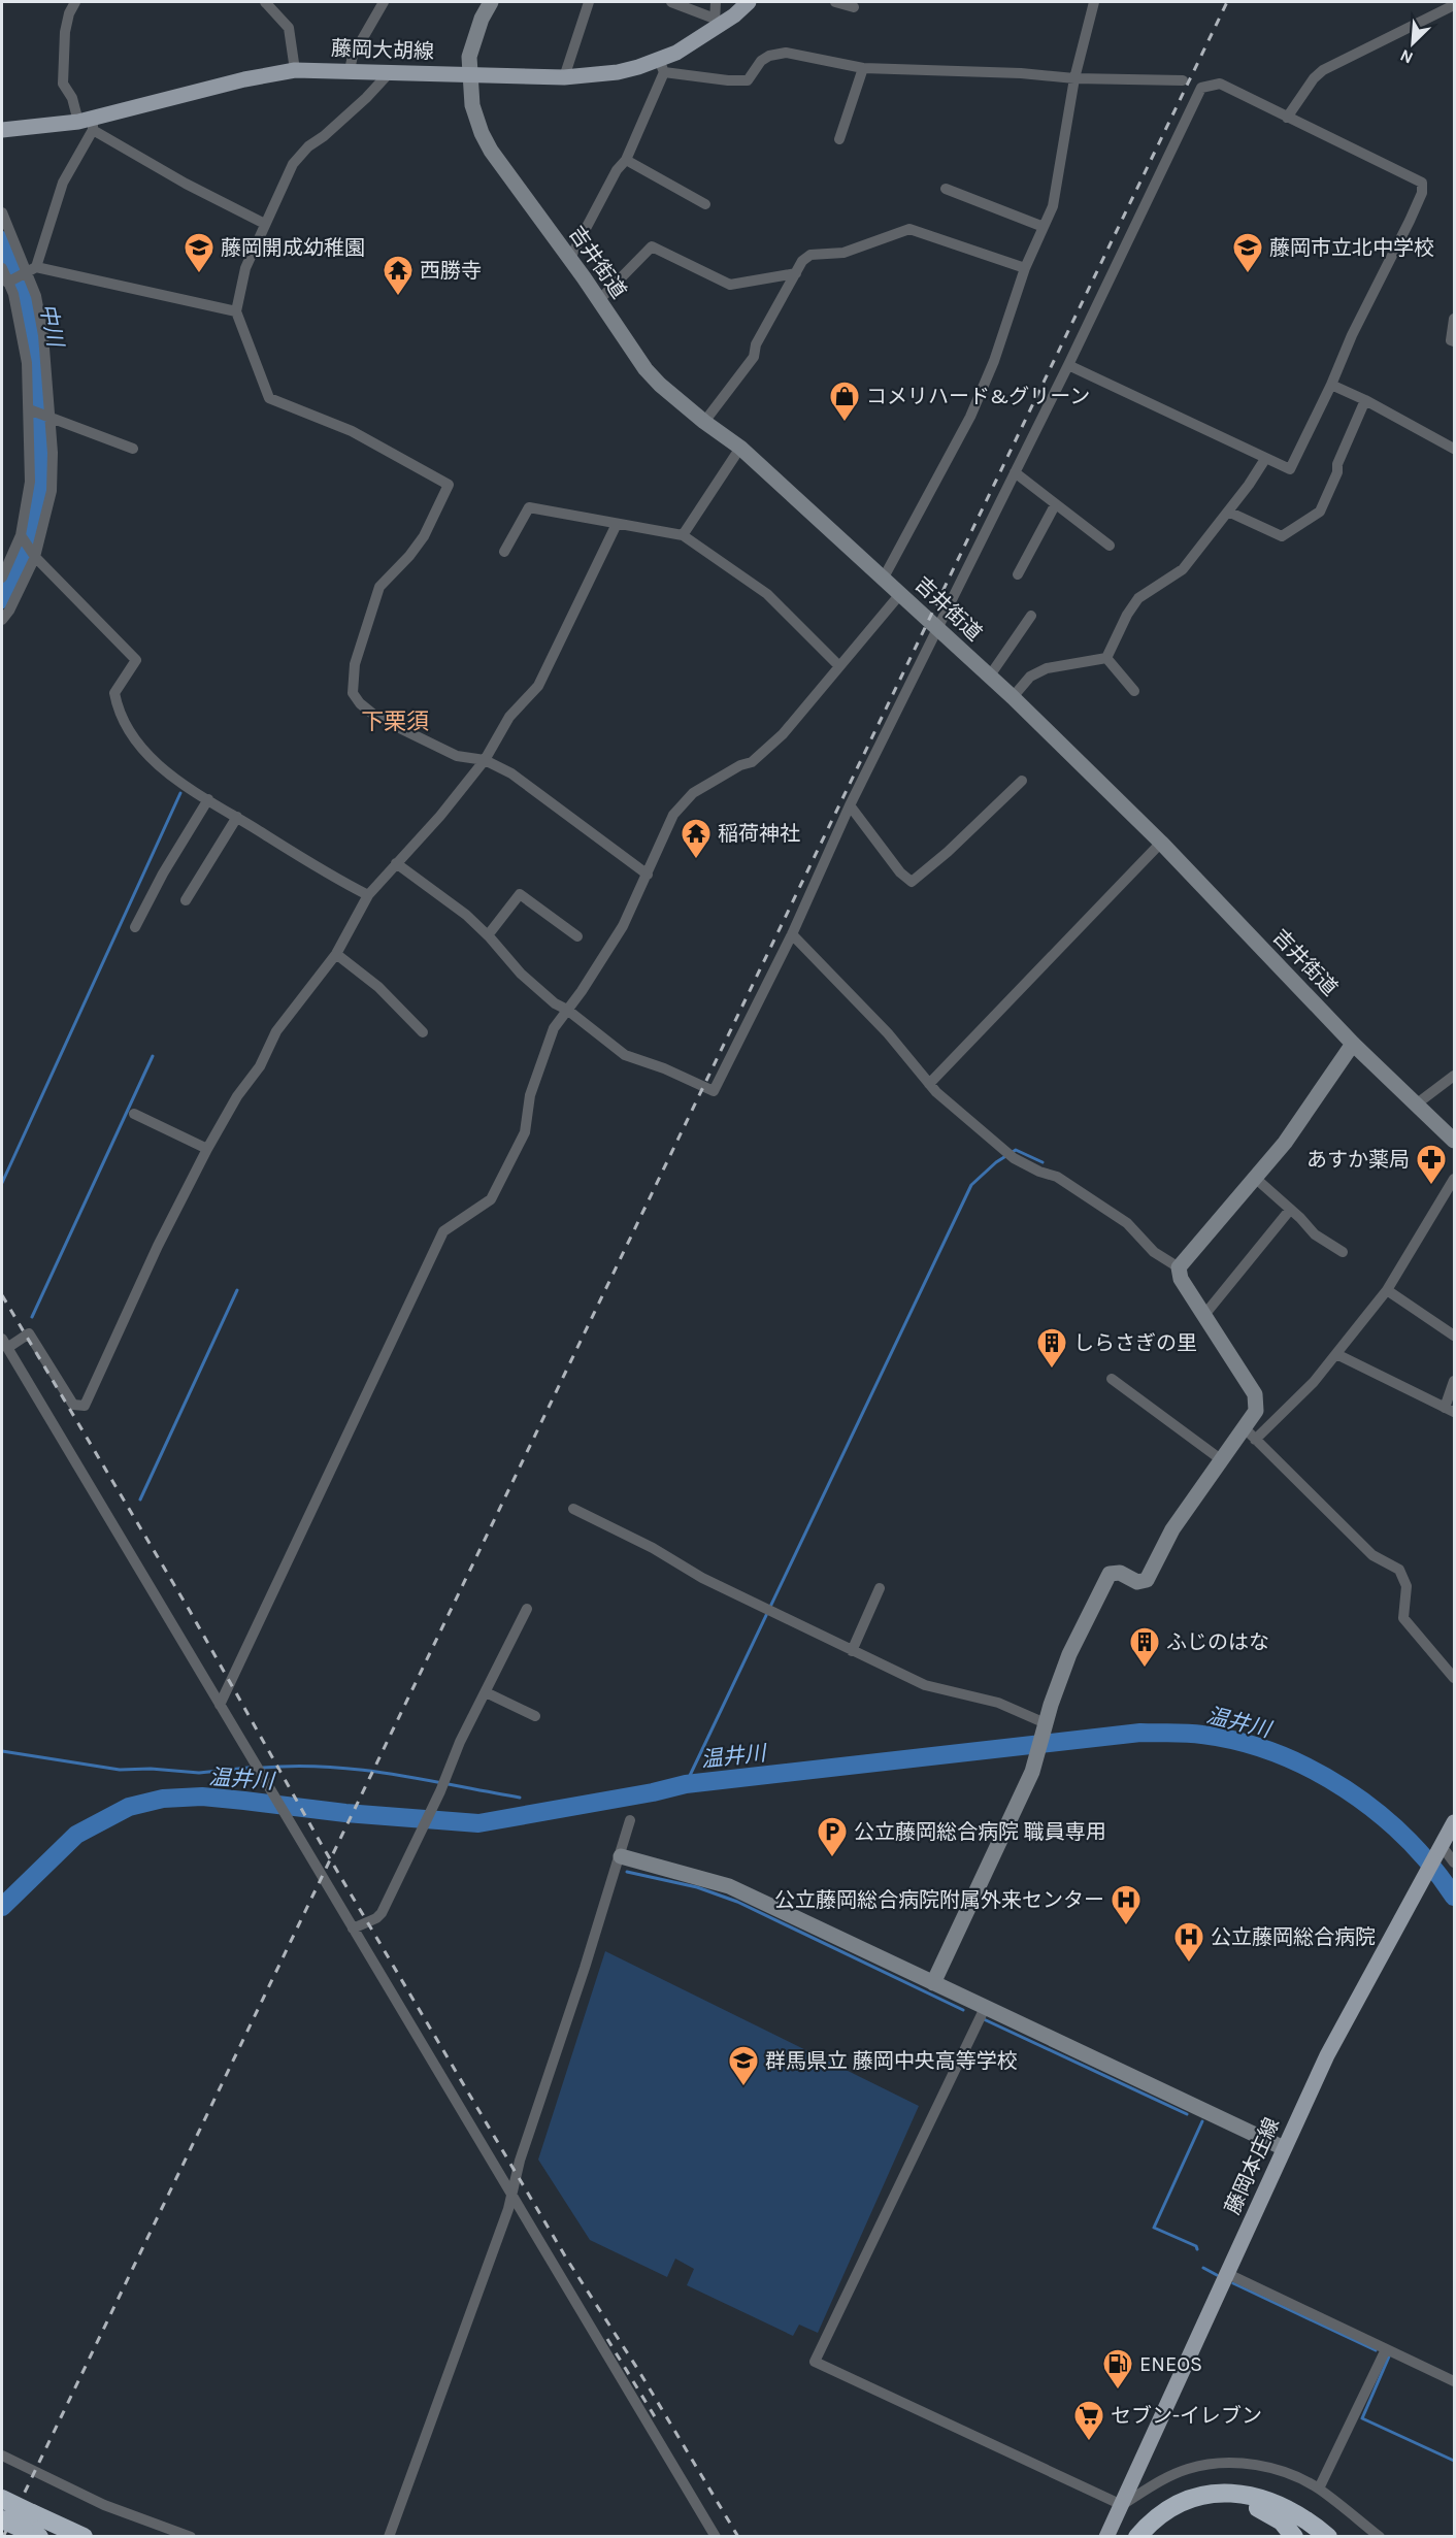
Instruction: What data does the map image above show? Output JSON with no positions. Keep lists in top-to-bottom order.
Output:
{
  "streets": {
    "main road": ["藤岡大胡線", "藤岡本庄線"],
    "street": ["吉井街道"]
  },
  "crossings": [
    ["藤岡大胡線", "吉井街道"]
  ],
  "districts": ["下栗須"],
  "water": ["中川", "温井川"],
  "places": {
    "school or university": ["藤岡開成幼稚園", "藤岡市立北中学校", "群馬県立 藤岡中央高等学校"],
    "temple": ["西勝寺", "稲荷神社"],
    "shop": ["コメリハード&グリーン"],
    "pharmacy": ["あすか薬局"],
    "building": ["しらさぎの里", "ふじのはな"],
    "parking": ["公立藤岡総合病院 職員専用"],
    "hospital": ["公立藤岡総合病院附属外来センター", "公立藤岡総合病院"],
    "fuel station": ["ENEOS"],
    "supermarket": ["セブン-イレブン"]
  },
  "north": "bottom left"
}
